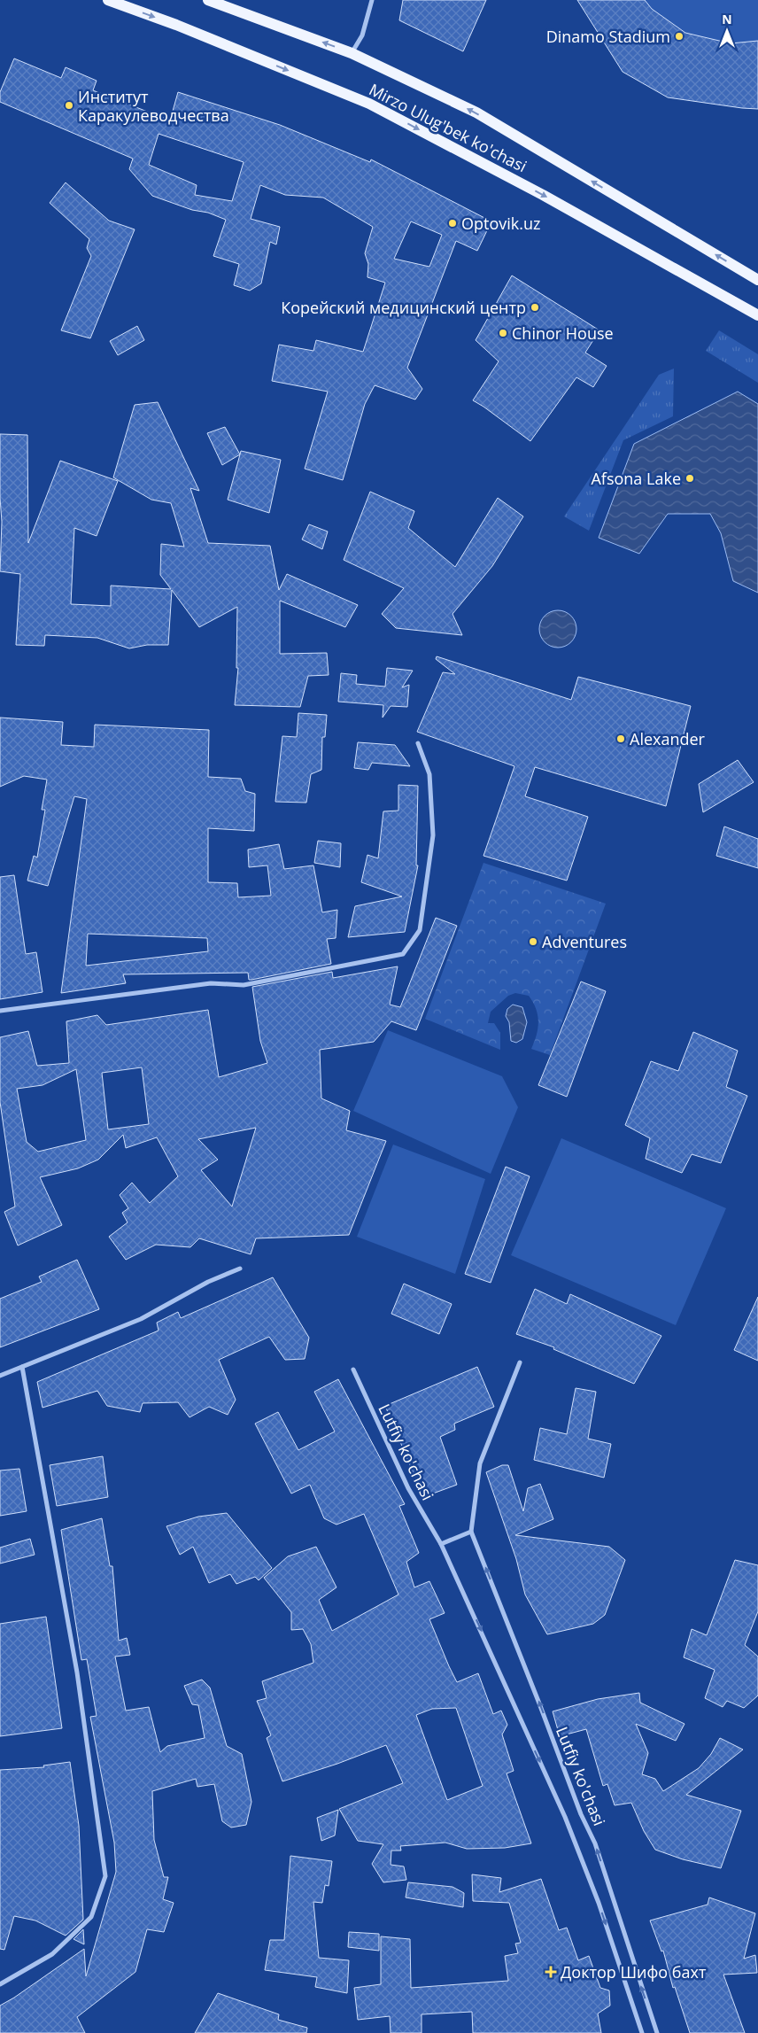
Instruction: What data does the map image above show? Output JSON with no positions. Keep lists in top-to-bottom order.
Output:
{
  "streets": {
    "main road": ["Mirzo Ulug'bek ko'chasi"],
    "street": ["Lutfiy ko'chasi"]
  },
  "places": {
    "other": [
      "Dinamo Stadium",
      "Институт Каракулеводчества",
      "Optovik.uz",
      "Корейский медицинский центр",
      "Chinor House",
      "Afsona Lake",
      "Alexander",
      "Adventures"
    ],
    "health": ["Доктор Шифо бахт"]
  },
  "north": "top"
}
